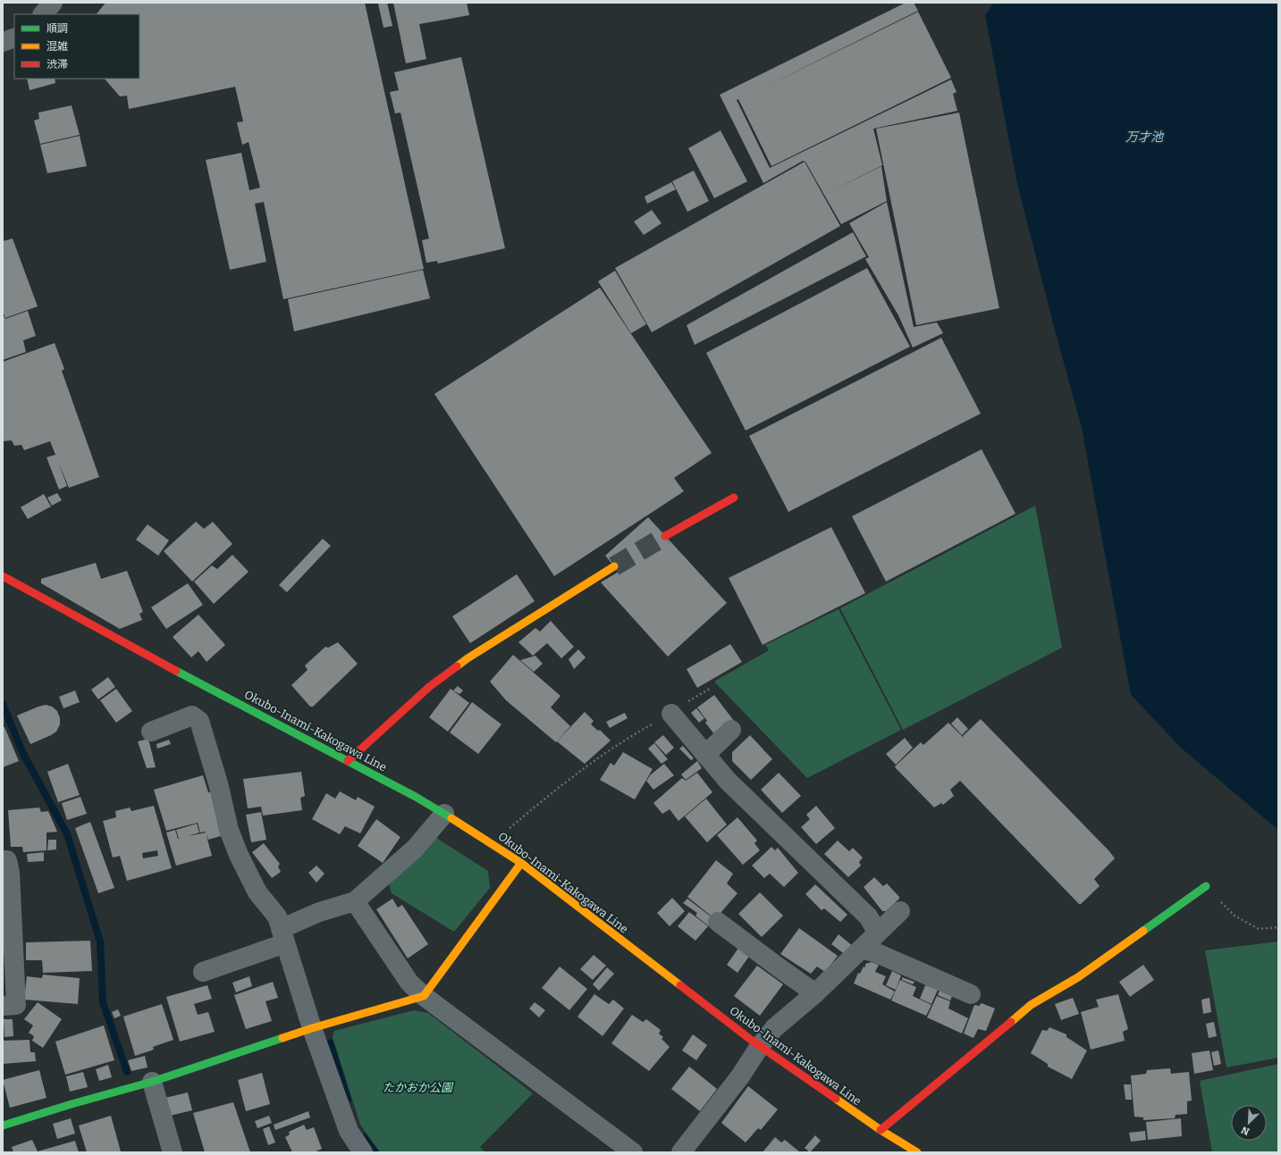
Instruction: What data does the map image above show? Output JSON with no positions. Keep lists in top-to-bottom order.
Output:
{
  "streets": {
    "street": ["Okubo-Inami-Kakogawa Line"]
  },
  "water": ["万才池"],
  "parks": ["たかおか公園"],
  "legend": ["順調", "混雑", "渋滞"],
  "north": "bottom left"
}
